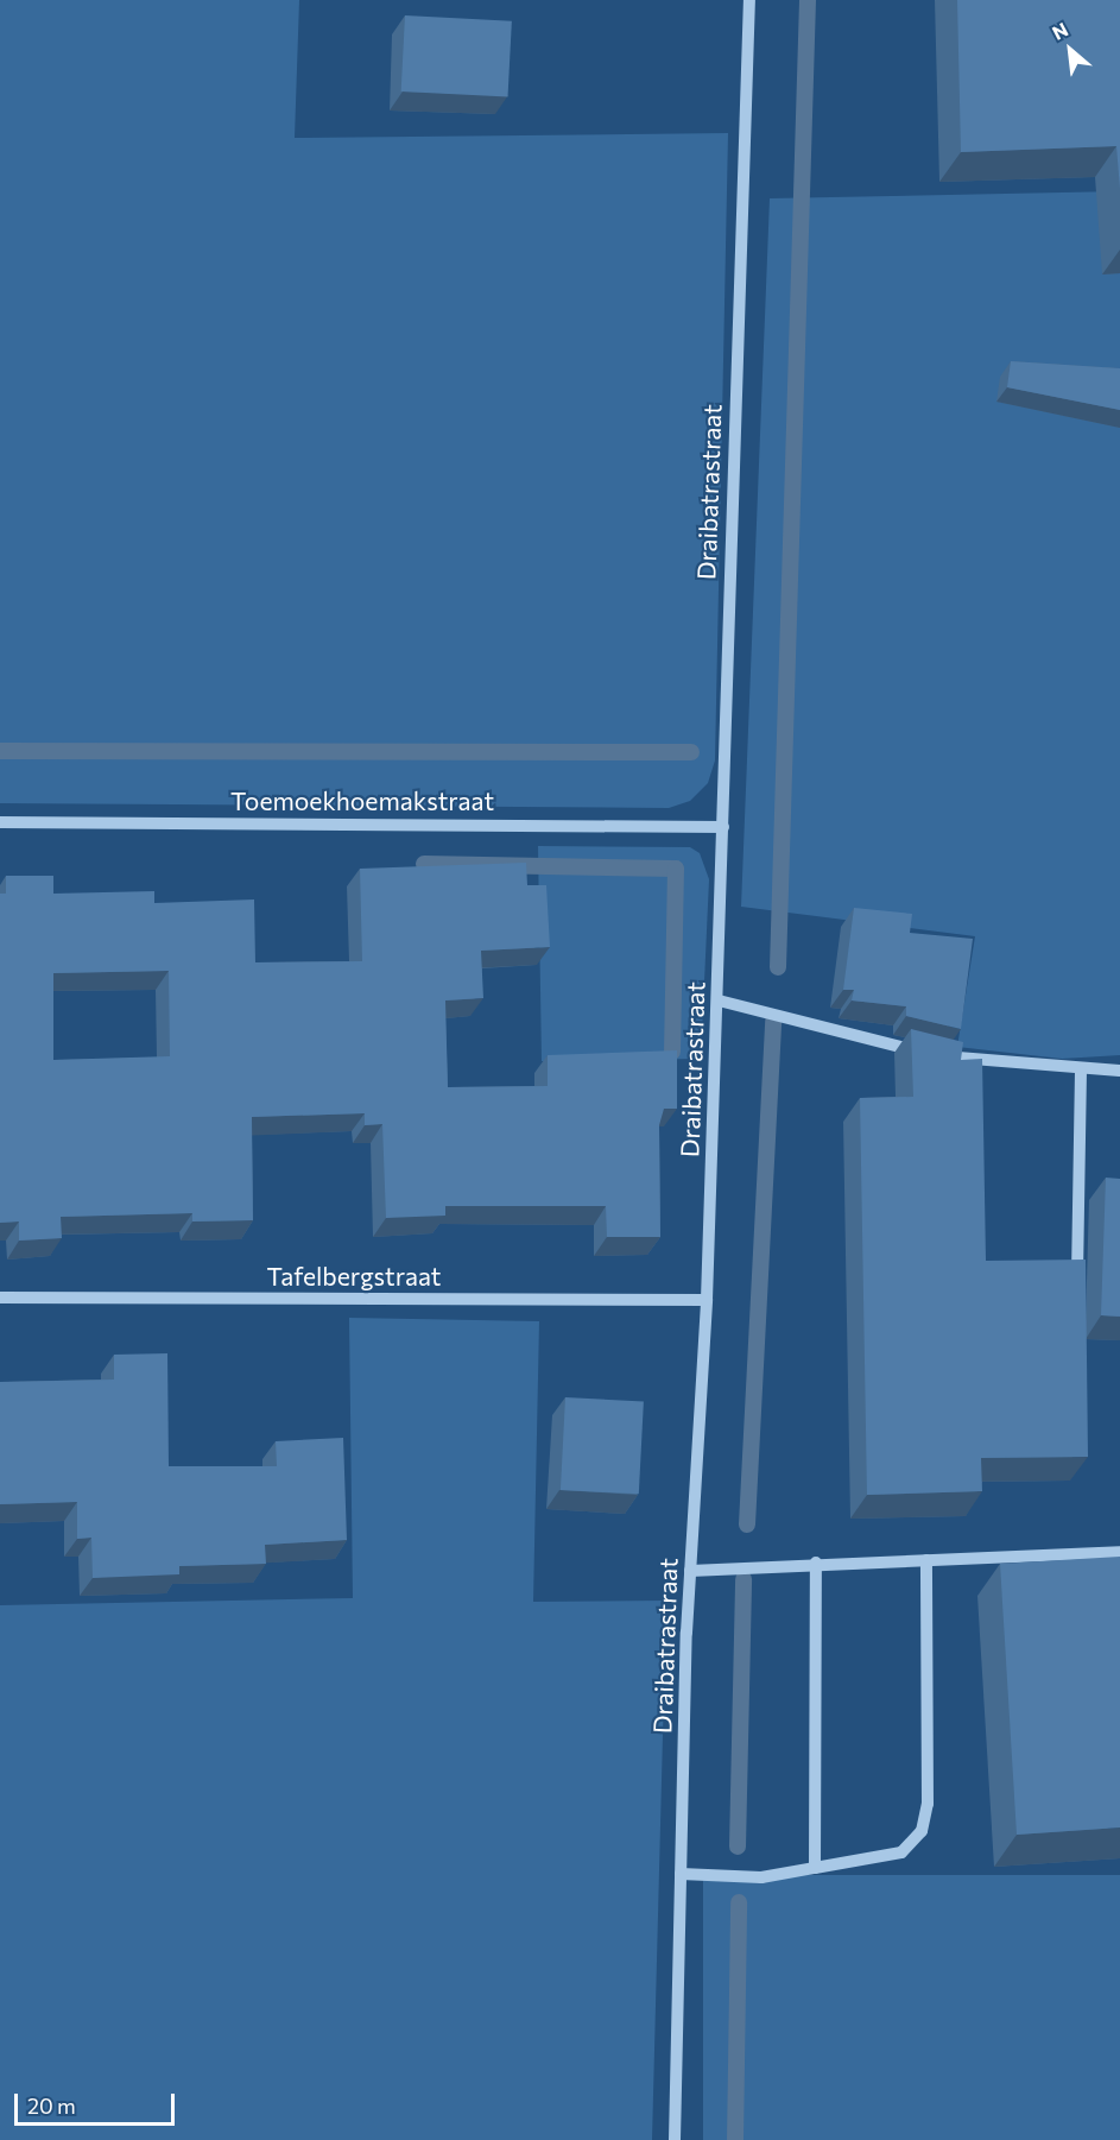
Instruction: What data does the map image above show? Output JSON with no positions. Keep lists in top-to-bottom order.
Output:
{
  "streets": {
    "street": ["Draibatrastraat", "Toemoekhoemakstraat", "Tafelbergstraat"]
  },
  "crossings": [
    ["Draibatrastraat", "Toemoekhoemakstraat"],
    ["Draibatrastraat", "Tafelbergstraat"]
  ],
  "scale_bar": "20 m",
  "north": "top left"
}
